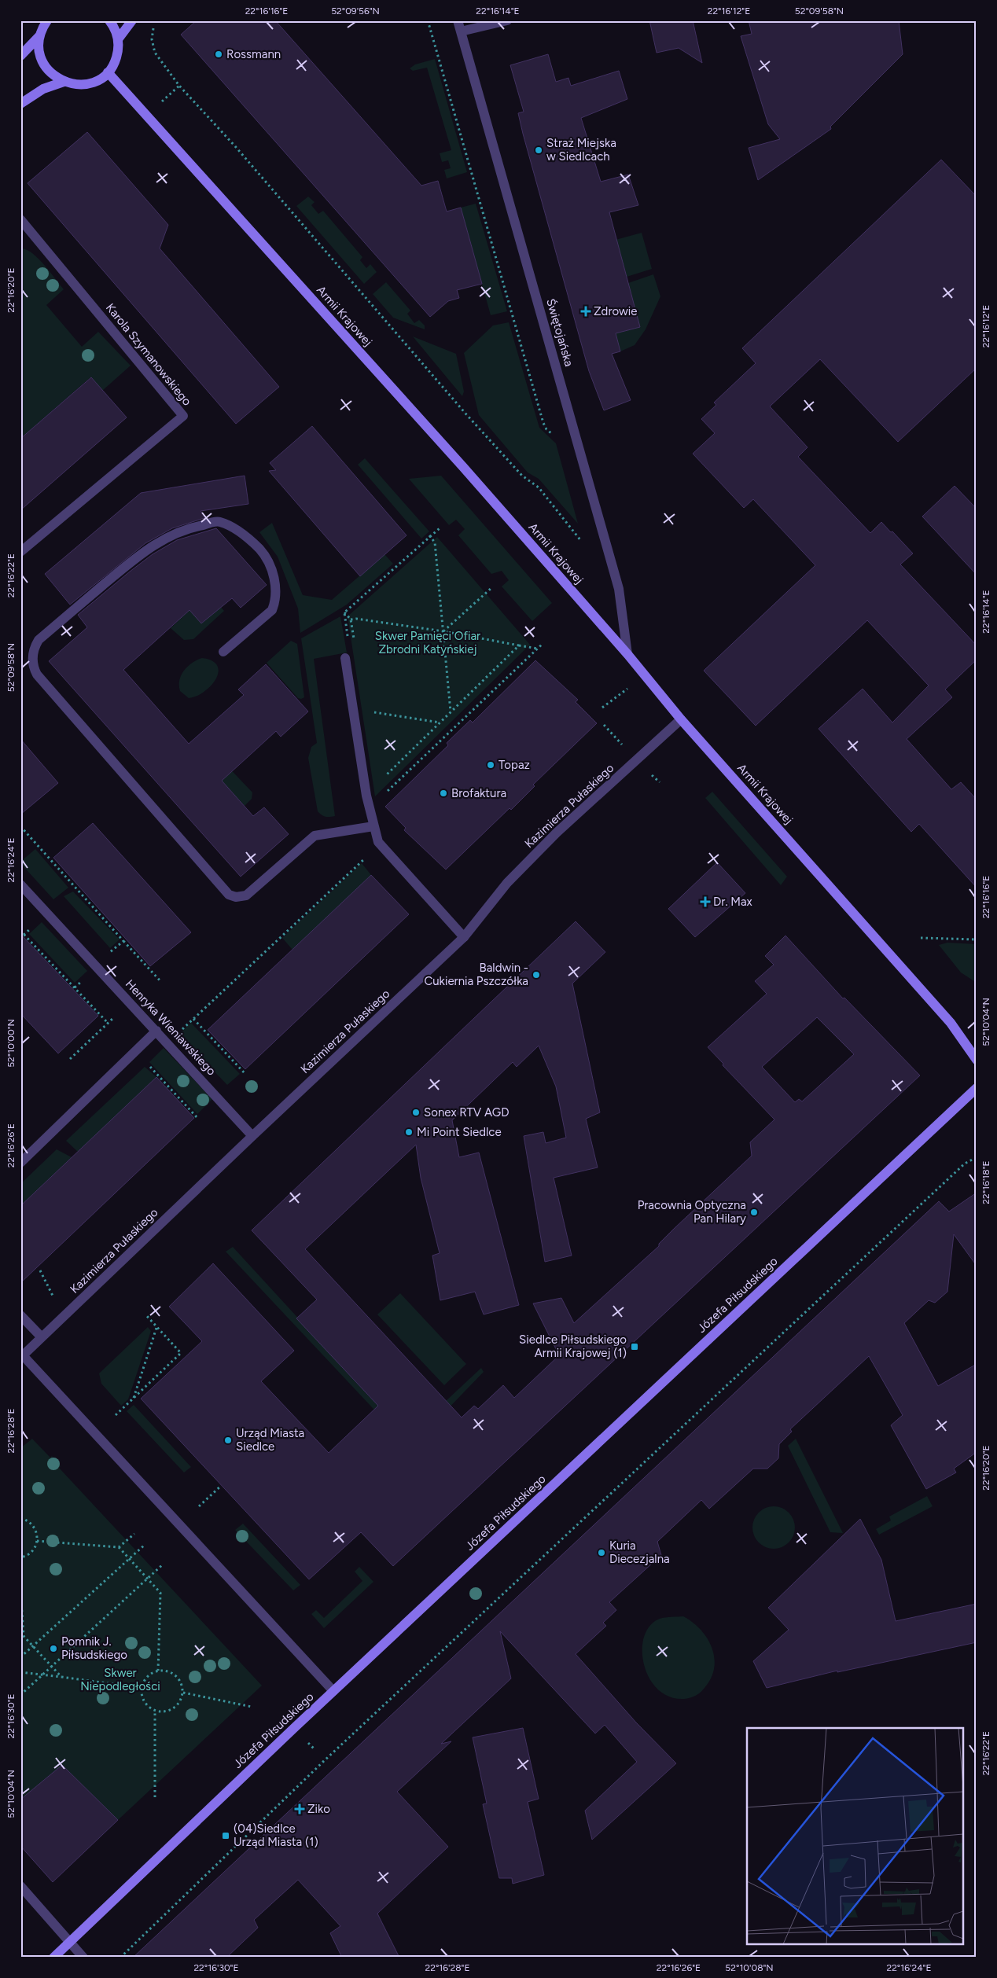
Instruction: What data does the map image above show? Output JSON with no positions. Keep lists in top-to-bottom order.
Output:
{
  "streets": {
    "street": [
      "Armii Krajowej",
      "Świętojańska",
      "Karola Szymanowskiego",
      "Kazimierza Pułaskiego",
      "Henryka Wieniawskiego",
      "Józefa Piłsudskiego"
    ]
  },
  "crossings": [
    ["Armii Krajowej", "Świętojańska"],
    ["Armii Krajowej", "Kazimierza Pułaskiego"],
    ["Kazimierza Pułaskiego", "Henryka Wieniawskiego"]
  ],
  "parks": ["Skwer Pamięci Ofiar Zbrodni Katyńskiej", "Skwer Niepodległości"],
  "places": {
    "other": [
      "Rossmann",
      "Straż Miejska w Siedlcach",
      "Topaz",
      "Brofaktura",
      "Baldwin - Cukiernia Pszczółka",
      "Sonex RTV AGD",
      "Mi Point Siedlce",
      "Pracownia Optyczna Pan Hilary",
      "Urząd Miasta Siedlce",
      "Kuria Diecezjalna",
      "Pomnik J. Piłsudskiego"
    ],
    "health": ["Zdrowie", "Dr. Max", "Ziko"],
    "transit": ["Siedlce Piłsudskiego Armii Krajowej (1)", "(04)Siedlce Urząd Miasta (1)"]
  },
  "coordinates": [
    "22°16'16\"E",
    "52°09'56\"N",
    "22°16'14\"E",
    "22°16'12\"E",
    "52°09'58\"N",
    "22°16'20\"E",
    "22°16'22\"E",
    "22°16'24\"E",
    "52°10'04\"N",
    "52°10'00\"N",
    "22°16'26\"E",
    "22°16'18\"E",
    "22°16'28\"E",
    "22°16'30\"E",
    "52°10'08\"N"
  ]
}
